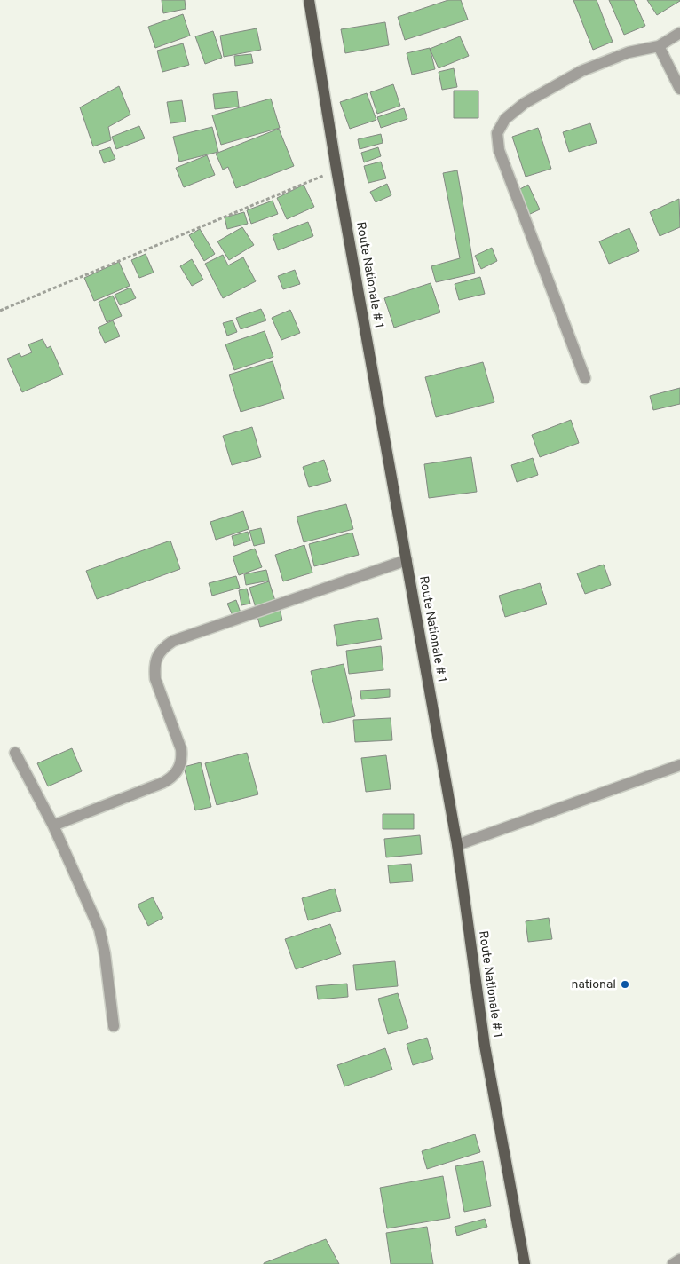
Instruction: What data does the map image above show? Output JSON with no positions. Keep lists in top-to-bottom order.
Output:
{
  "streets": {
    "main road": ["Route Nationale # 1"]
  },
  "places": ["national"]
}
